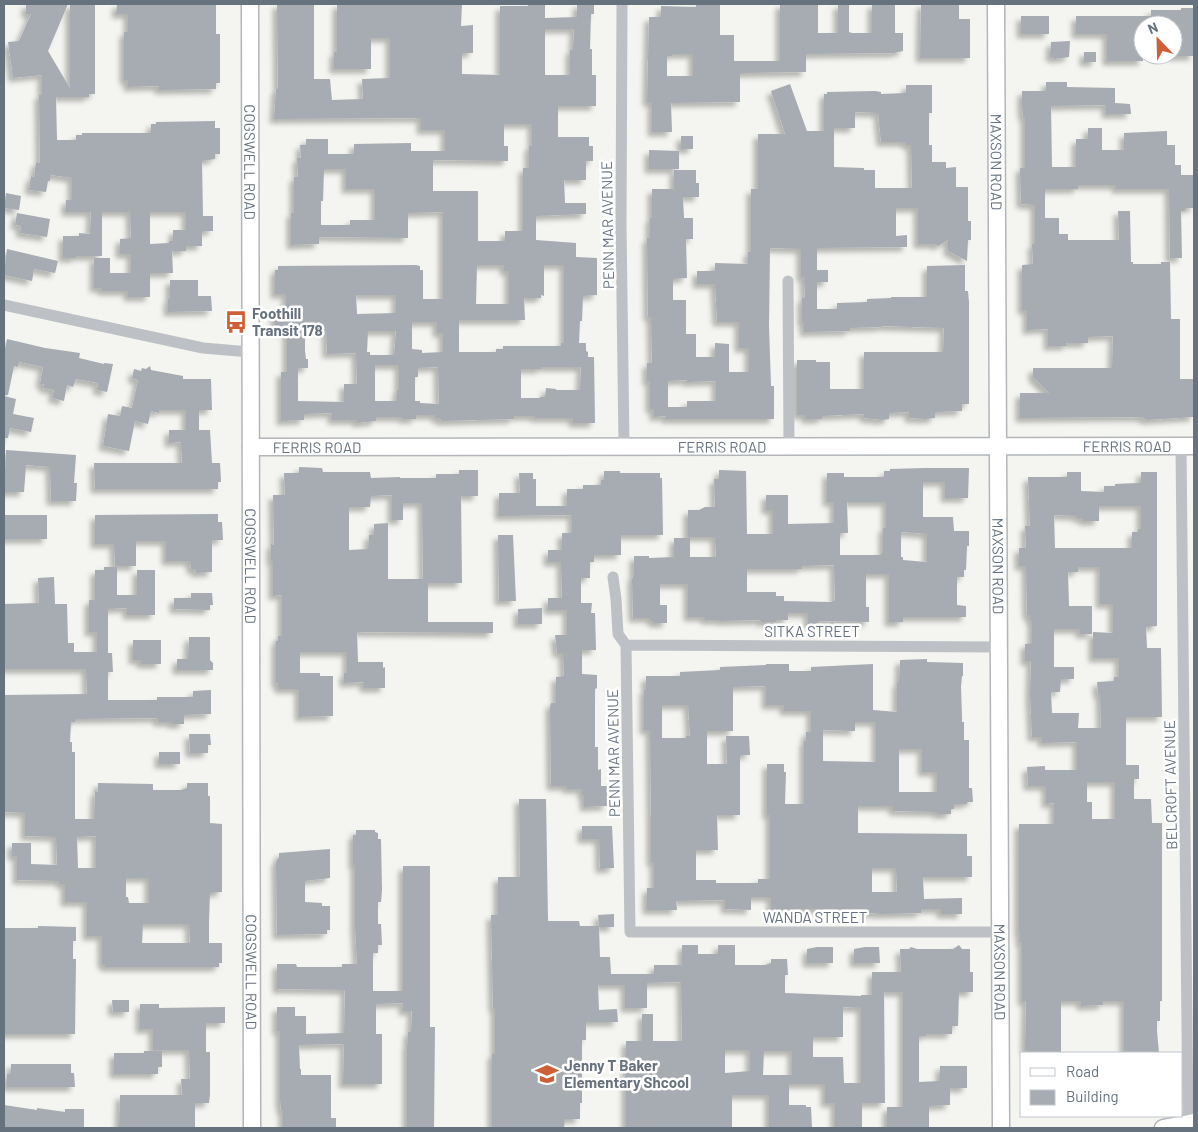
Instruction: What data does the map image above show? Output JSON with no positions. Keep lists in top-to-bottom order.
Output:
{
  "streets": {
    "street": [
      "COGSWELL ROAD",
      "MAXSON ROAD",
      "PENN MAR AVENUE",
      "FERRIS ROAD",
      "SITKA STREET",
      "BELCROFT AVENUE",
      "WANDA STREET"
    ]
  },
  "crossings": [
    ["COGSWELL ROAD", "FERRIS ROAD"],
    ["MAXSON ROAD", "FERRIS ROAD"],
    ["MAXSON ROAD", "SITKA STREET"],
    ["MAXSON ROAD", "WANDA STREET"],
    ["PENN MAR AVENUE", "FERRIS ROAD"],
    ["PENN MAR AVENUE", "SITKA STREET"],
    ["PENN MAR AVENUE", "WANDA STREET"],
    ["FERRIS ROAD", "BELCROFT AVENUE"]
  ],
  "places": {
    "bus stop": ["Foothill Transit 178"],
    "school or university": ["Jenny T Baker Elementary Shcool"]
  },
  "legend": ["Road", "Building"],
  "north": "top left"
}
